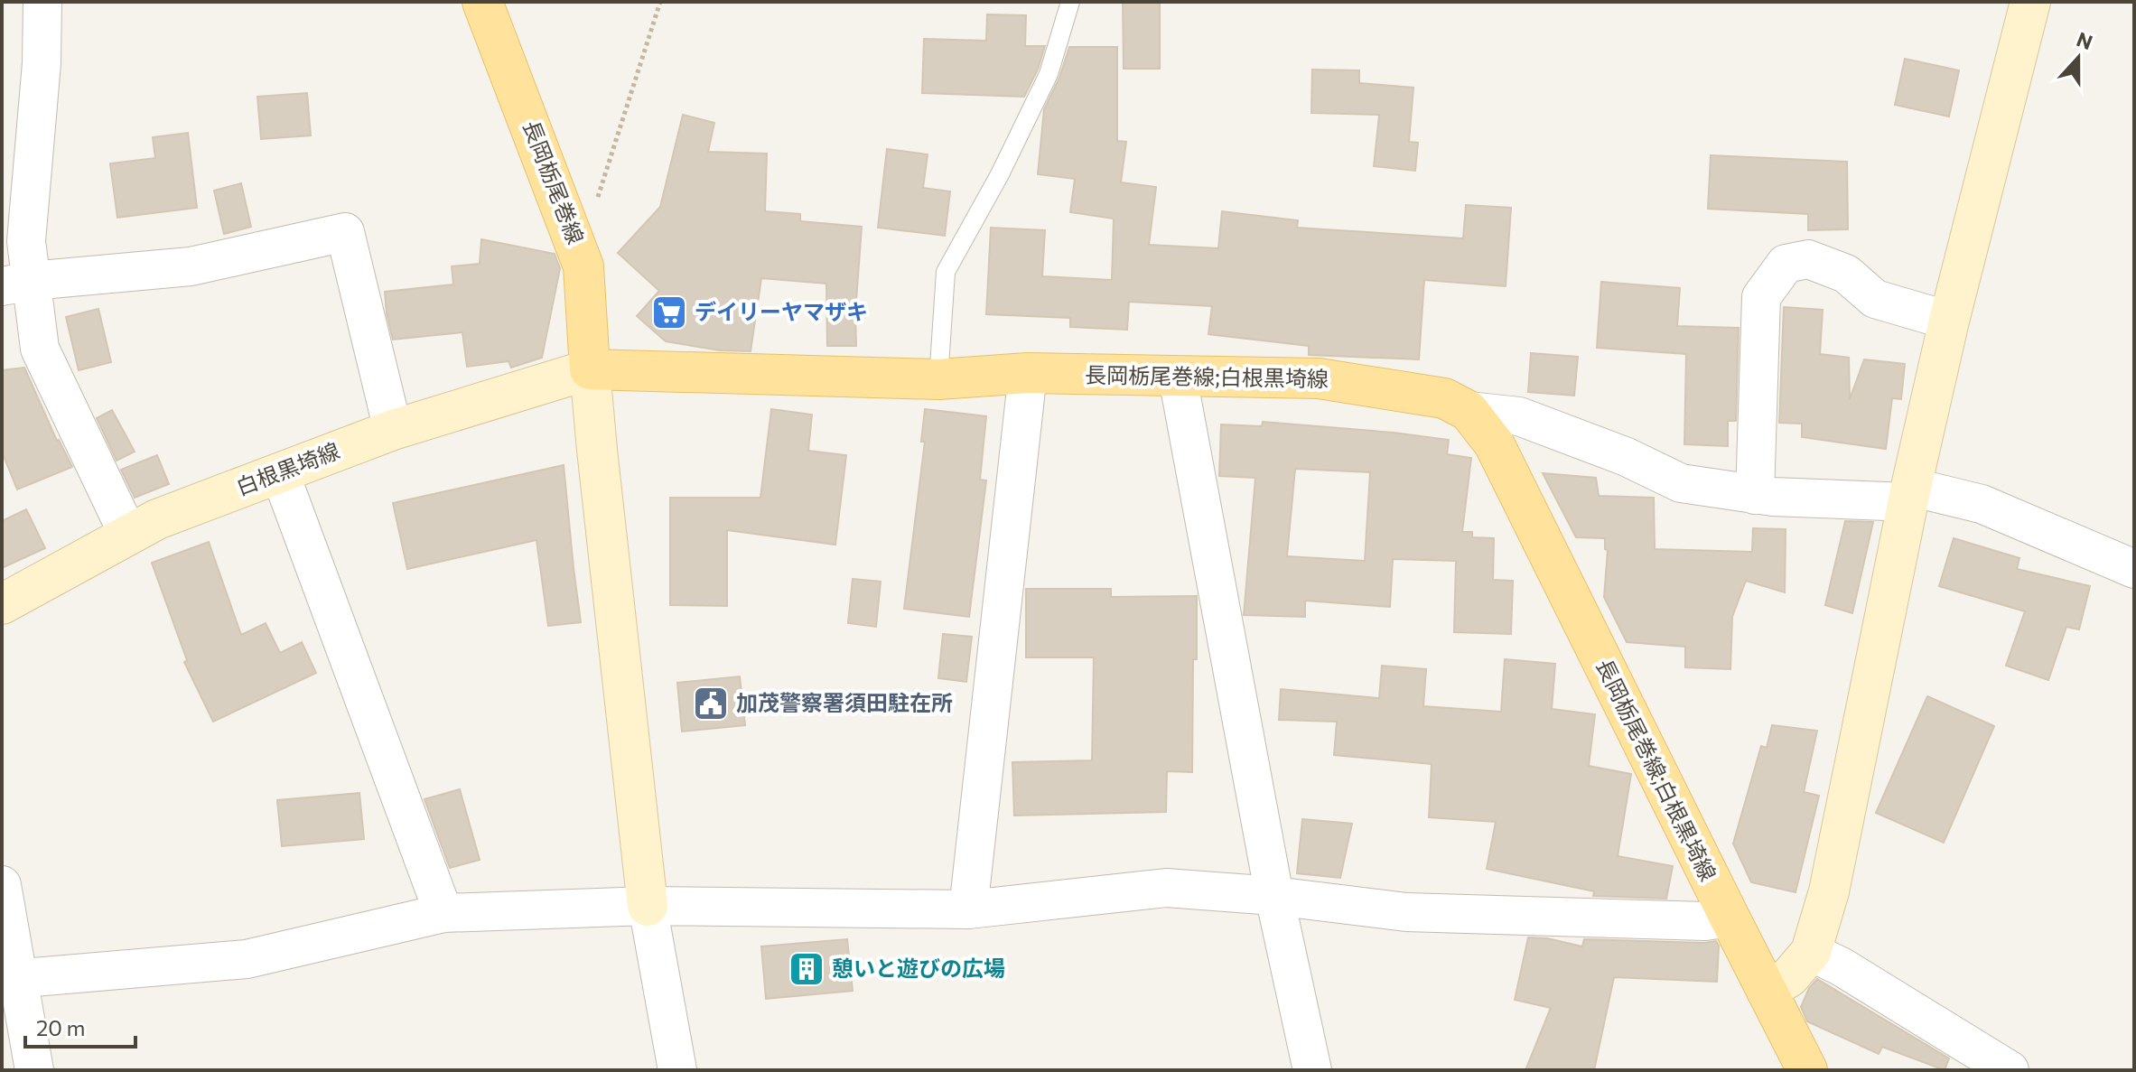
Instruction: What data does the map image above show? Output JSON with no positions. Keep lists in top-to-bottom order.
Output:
{
  "streets": {
    "main road": ["長岡栃尾巻線", "長岡栃尾巻線;白根黒埼線"],
    "street": ["白根黒埼線"]
  },
  "crossings": [
    ["長岡栃尾巻線", "長岡栃尾巻線;白根黒埼線"],
    ["長岡栃尾巻線", "白根黒埼線"],
    ["長岡栃尾巻線;白根黒埼線", "白根黒埼線"]
  ],
  "places": {
    "supermarket": ["デイリーヤマザキ"],
    "public building": ["加茂警察署須田駐在所"],
    "building": ["憩いと遊びの広場"]
  },
  "scale_bar": "20 m",
  "north": "top"
}
